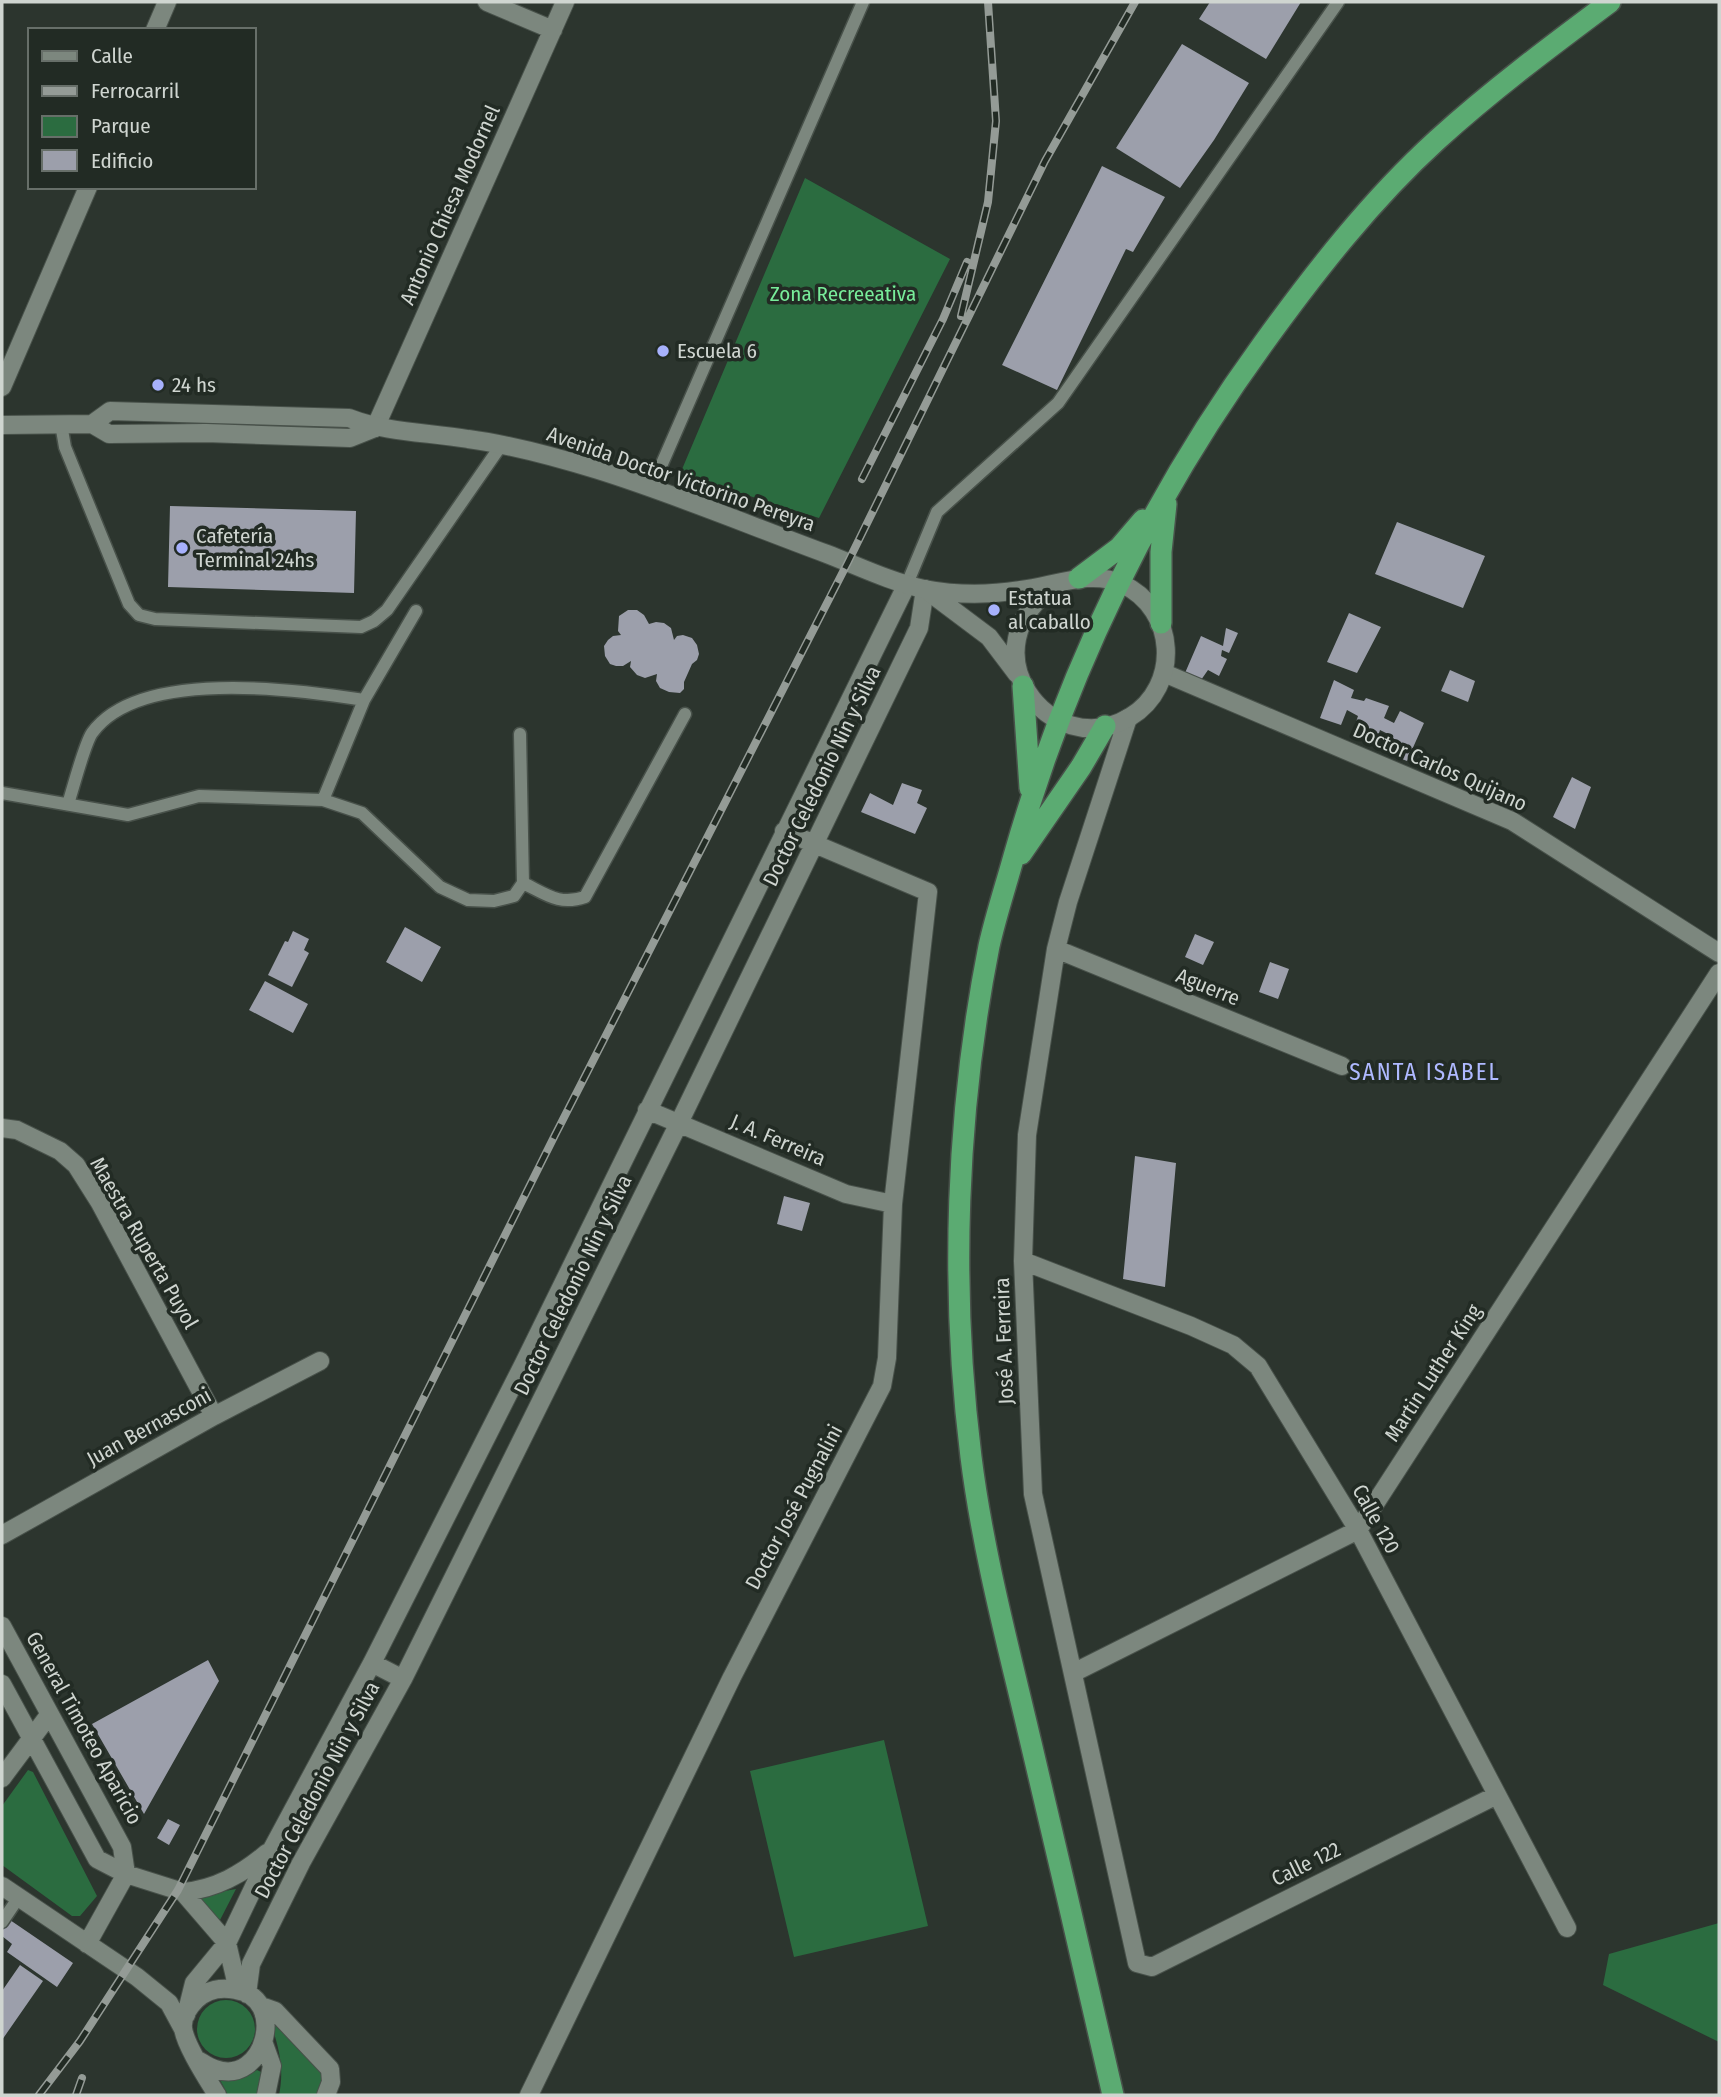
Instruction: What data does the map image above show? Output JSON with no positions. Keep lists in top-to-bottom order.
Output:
{
  "streets": {
    "street": [
      "Antonio Chiesa Modornel",
      "Avenida Doctor Victorino Pereyra",
      "Doctor Carlos Quijano",
      "Doctor Celedonio Nin y Silva",
      "Aguerre",
      "J. A. Ferreira",
      "Maestra Ruperta Puyol",
      "José A. Ferreira",
      "Martin Luther King",
      "Juan Bernasconi",
      "Doctor José Pugnalini",
      "Calle 120",
      "General Timoteo Aparicio",
      "Calle 122"
    ]
  },
  "crossings": [
    ["Antonio Chiesa Modornel", "Avenida Doctor Victorino Pereyra"],
    ["Avenida Doctor Victorino Pereyra", "Doctor Celedonio Nin y Silva"],
    ["Doctor Celedonio Nin y Silva", "J. A. Ferreira"],
    ["Doctor Celedonio Nin y Silva", "Doctor José Pugnalini"],
    ["Aguerre", "José A. Ferreira"],
    ["J. A. Ferreira", "Doctor José Pugnalini"],
    ["Maestra Ruperta Puyol", "Juan Bernasconi"],
    ["José A. Ferreira", "Calle 120"],
    ["José A. Ferreira", "Calle 122"],
    ["Martin Luther King", "Calle 120"],
    ["Calle 120", "Calle 122"]
  ],
  "districts": ["SANTA ISABEL"],
  "parks": ["Zona Recreeativa"],
  "places": [
    "Escuela 6",
    "24 hs",
    "Cafetería Terminal 24hs",
    "Estatua al caballo"
  ],
  "legend": [
    "Calle",
    "Ferrocarril",
    "Parque",
    "Edificio"
  ]
}
